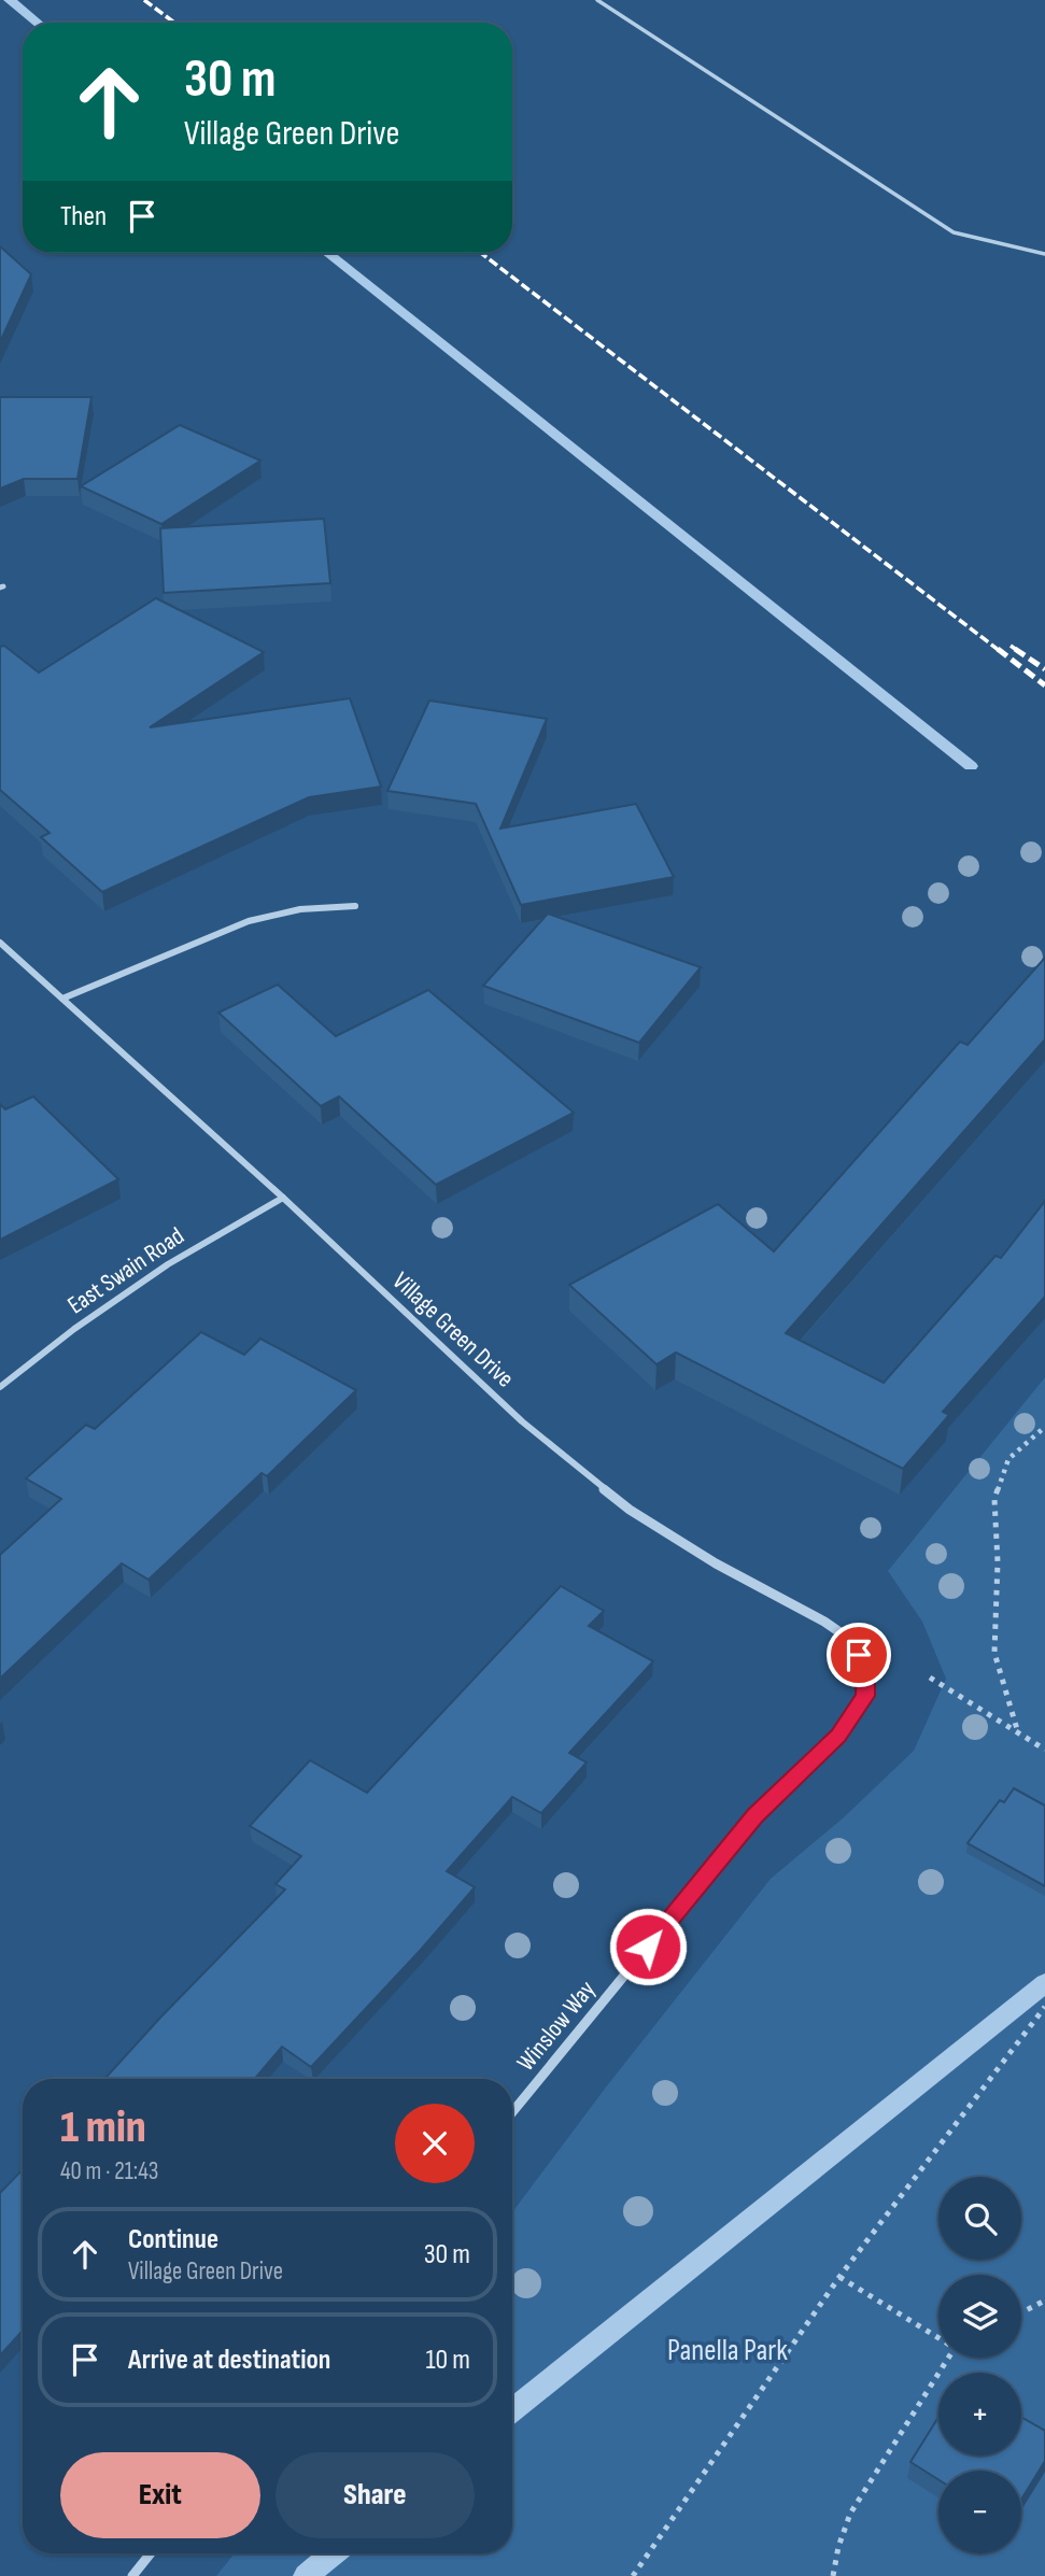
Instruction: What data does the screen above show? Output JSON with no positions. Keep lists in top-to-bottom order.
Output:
{
  "streets": {
    "street": ["East Swain Road", "Village Green Drive", "Winslow Way"]
  },
  "crossings": [
    ["East Swain Road", "Village Green Drive"],
    ["Village Green Drive", "Winslow Way"]
  ],
  "parks": ["Panella Park"],
  "page": {
    "turn": ["30 m", "Village Green Drive"],
    "then": "Then",
    "heading": ["1 min", "40 m · 21:43"],
    "map_buttons": ["+", "−"],
    "list": [
      {
        "name": "Continue",
        "note": "Village Green Drive",
        "value": "30 m"
      },
      {
        "name": "Arrive at destination",
        "value": "10 m"
      }
    ],
    "buttons": ["Exit", "Share"]
  }
}
